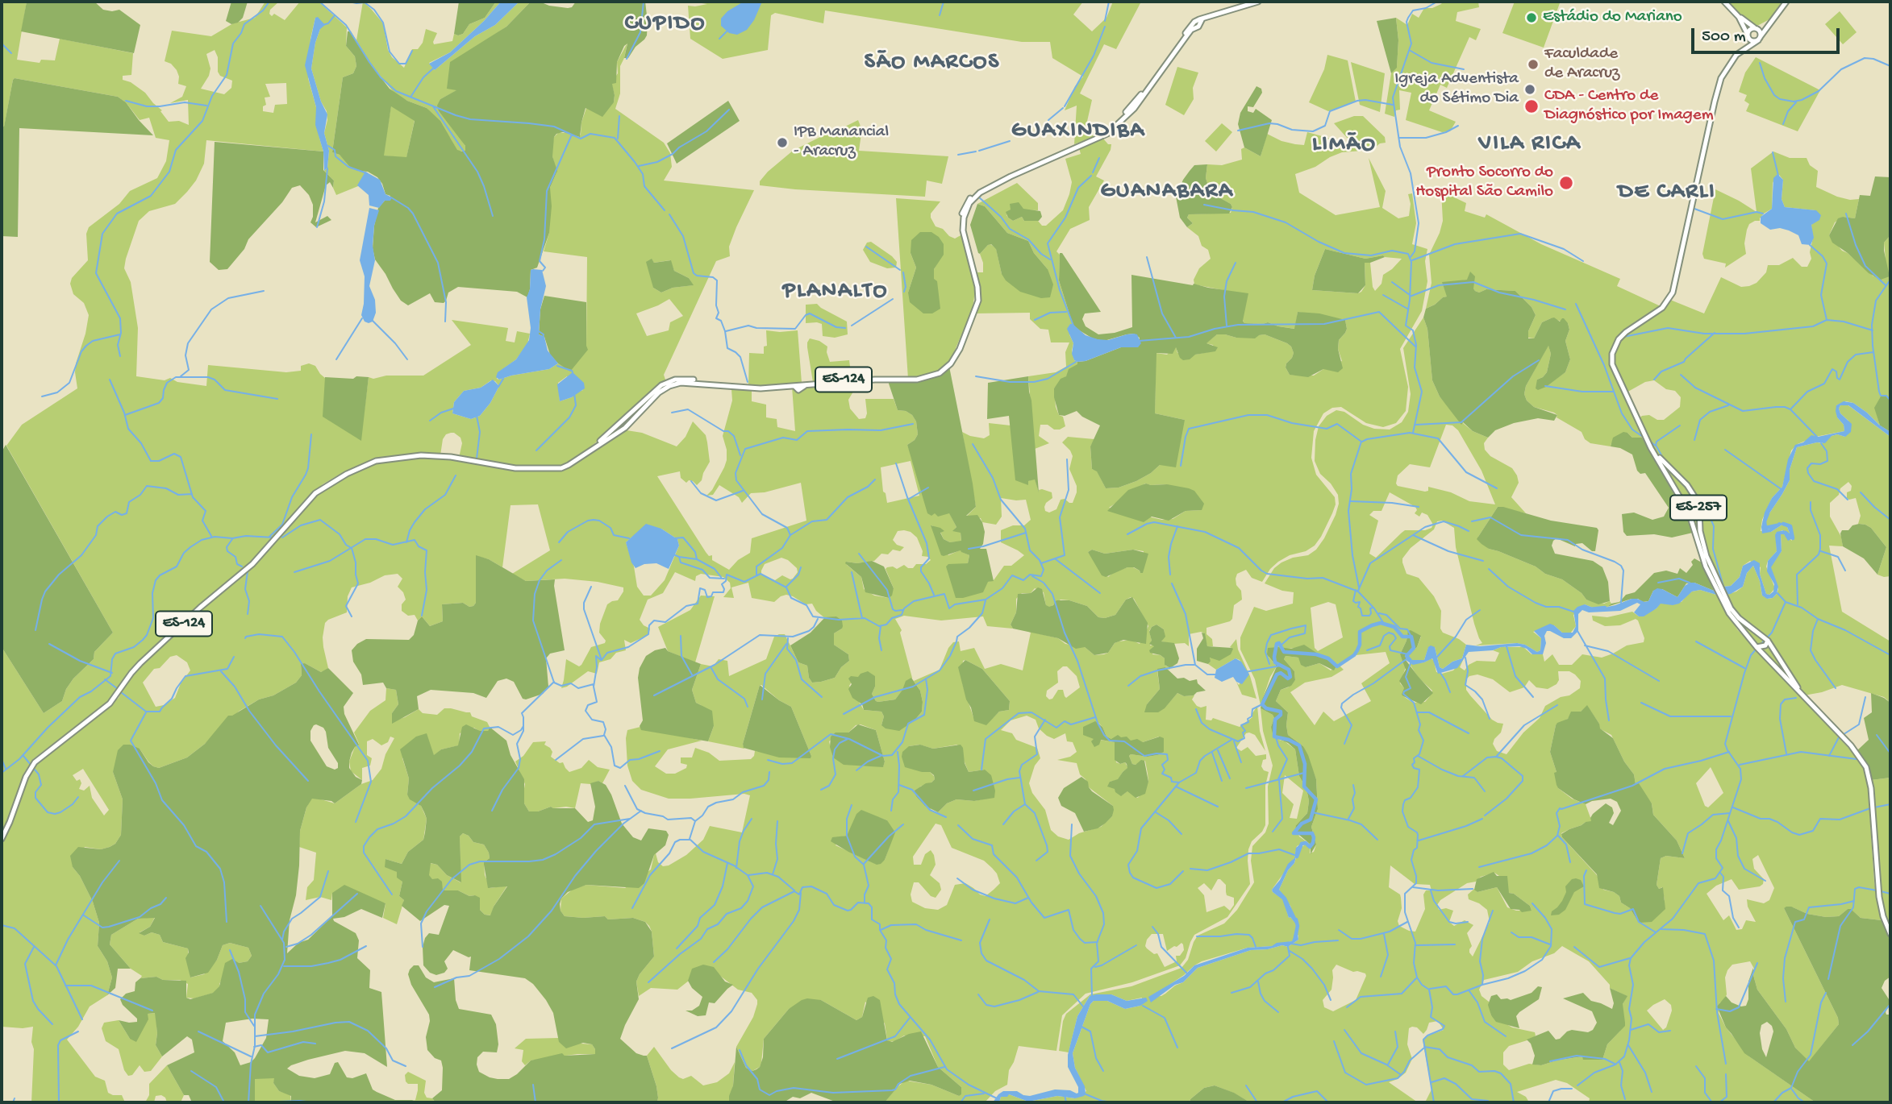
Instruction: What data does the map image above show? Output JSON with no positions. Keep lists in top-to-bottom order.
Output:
{
  "streets": {
    "main road": ["ES-124", "ES-257"]
  },
  "districts": [
    "CUPIDO",
    "SÃO MARCOS",
    "GUAXINDIBA",
    "VILA RICA",
    "LIMÃO",
    "GUANABARA",
    "DE CARLI",
    "PLANALTO"
  ],
  "places": [
    "Estádio do Mariano",
    "Faculdade de Aracruz",
    "Igreja Adventista do Sétimo Dia",
    "CDA - Centro de Diagnóstico por Imagem",
    "IPB Manancial - Aracruz",
    "Pronto Socorro do Hospital São Camilo"
  ],
  "scale_bar": "500 m"
}
